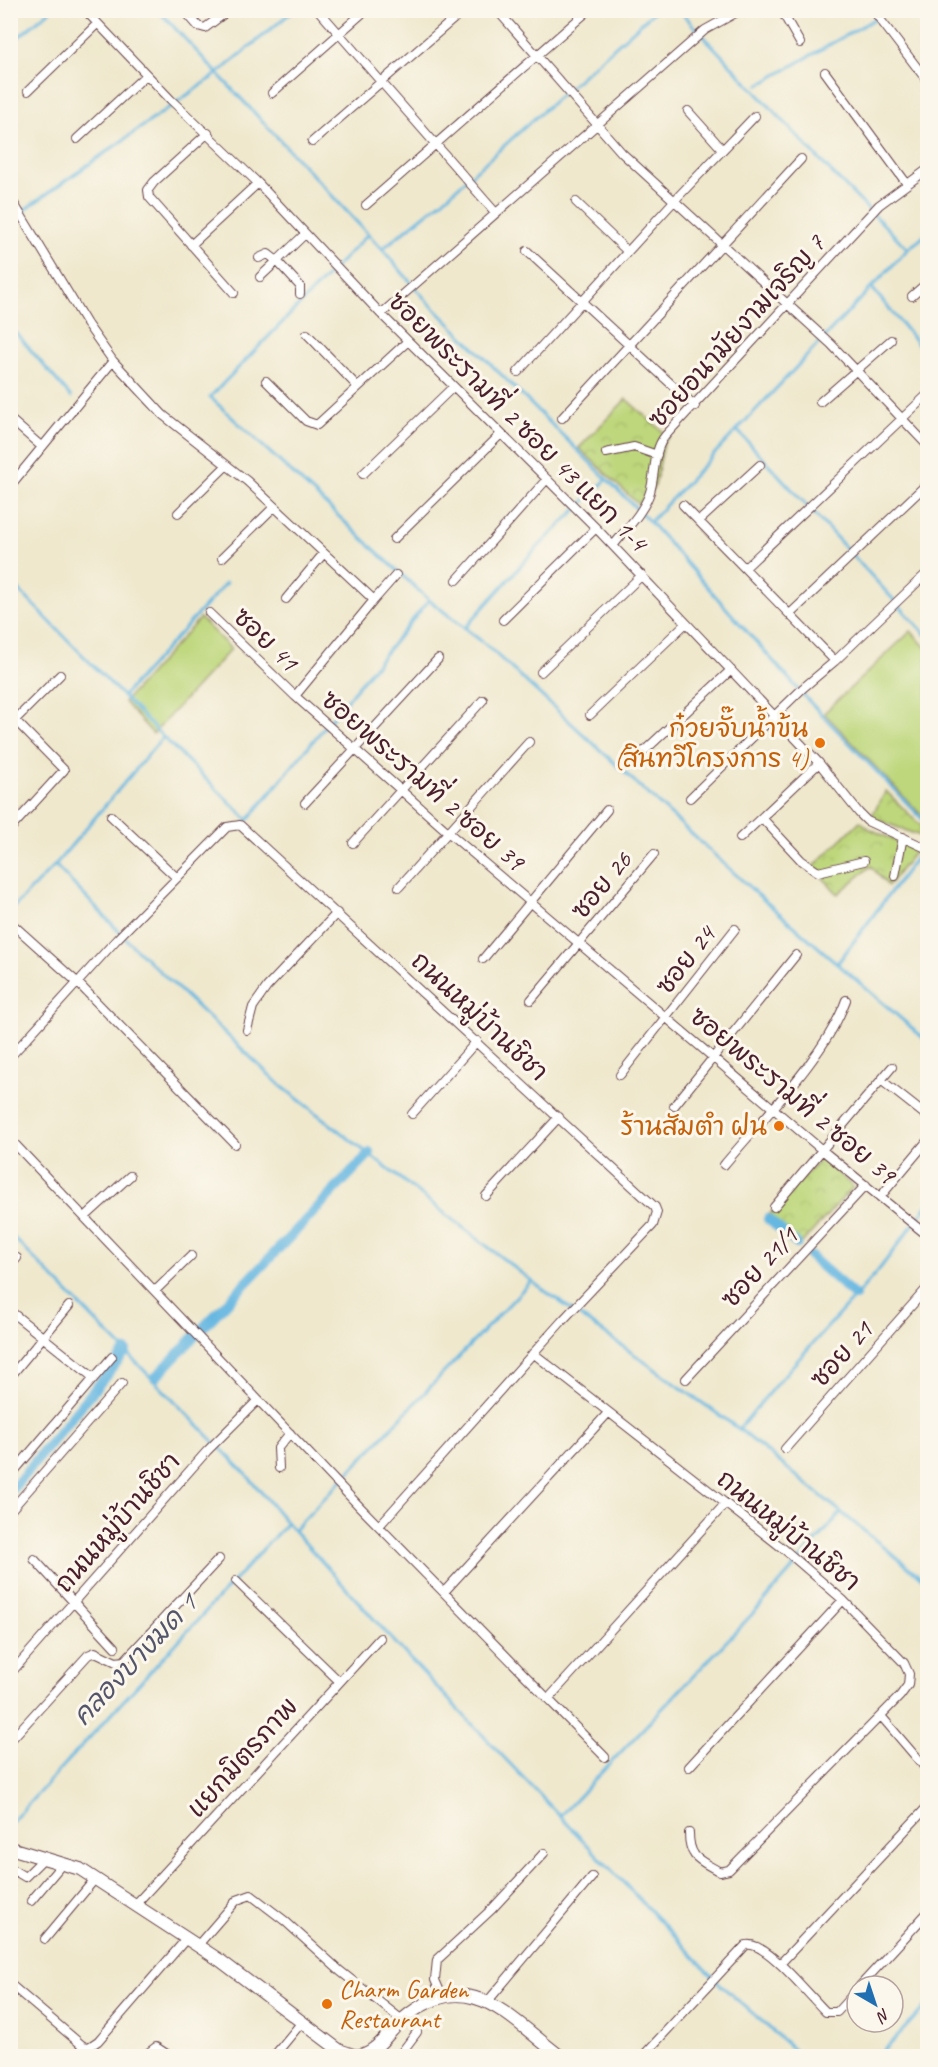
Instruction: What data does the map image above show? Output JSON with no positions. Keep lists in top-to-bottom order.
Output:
{
  "streets": {
    "street": [
      "ซอยอนามัยงามเจริญ 7",
      "ซอยพระรามที่ 2 ซอย 43 แยก 1-4",
      "ซอย 41",
      "ซอยพระรามที่ 2 ซอย 39",
      "ซอย 26",
      "ซอย 24",
      "ถนนหมู่บ้านชิชา",
      "ซอย 21/1",
      "ซอย 21",
      "แยกมิตรภาพ"
    ]
  },
  "crossings": [
    ["ซอยอนามัยงามเจริญ 7", "ซอยพระรามที่ 2 ซอย 43 แยก 1-4"],
    ["ซอย 41", "ซอยพระรามที่ 2 ซอย 39"],
    ["ซอยพระรามที่ 2 ซอย 39", "ซอย 26"],
    ["ซอยพระรามที่ 2 ซอย 39", "ซอย 24"],
    ["ซอยพระรามที่ 2 ซอย 39", "ซอย 21/1"]
  ],
  "water": ["คลองบางมด 1"],
  "places": ["ก๋วยจั๊บน้ำข้น (สินทวีโครงการ 4)", "ร้านสัมตำ ฝน", "Charm Garden Restaurant"],
  "north": "bottom right"
}
